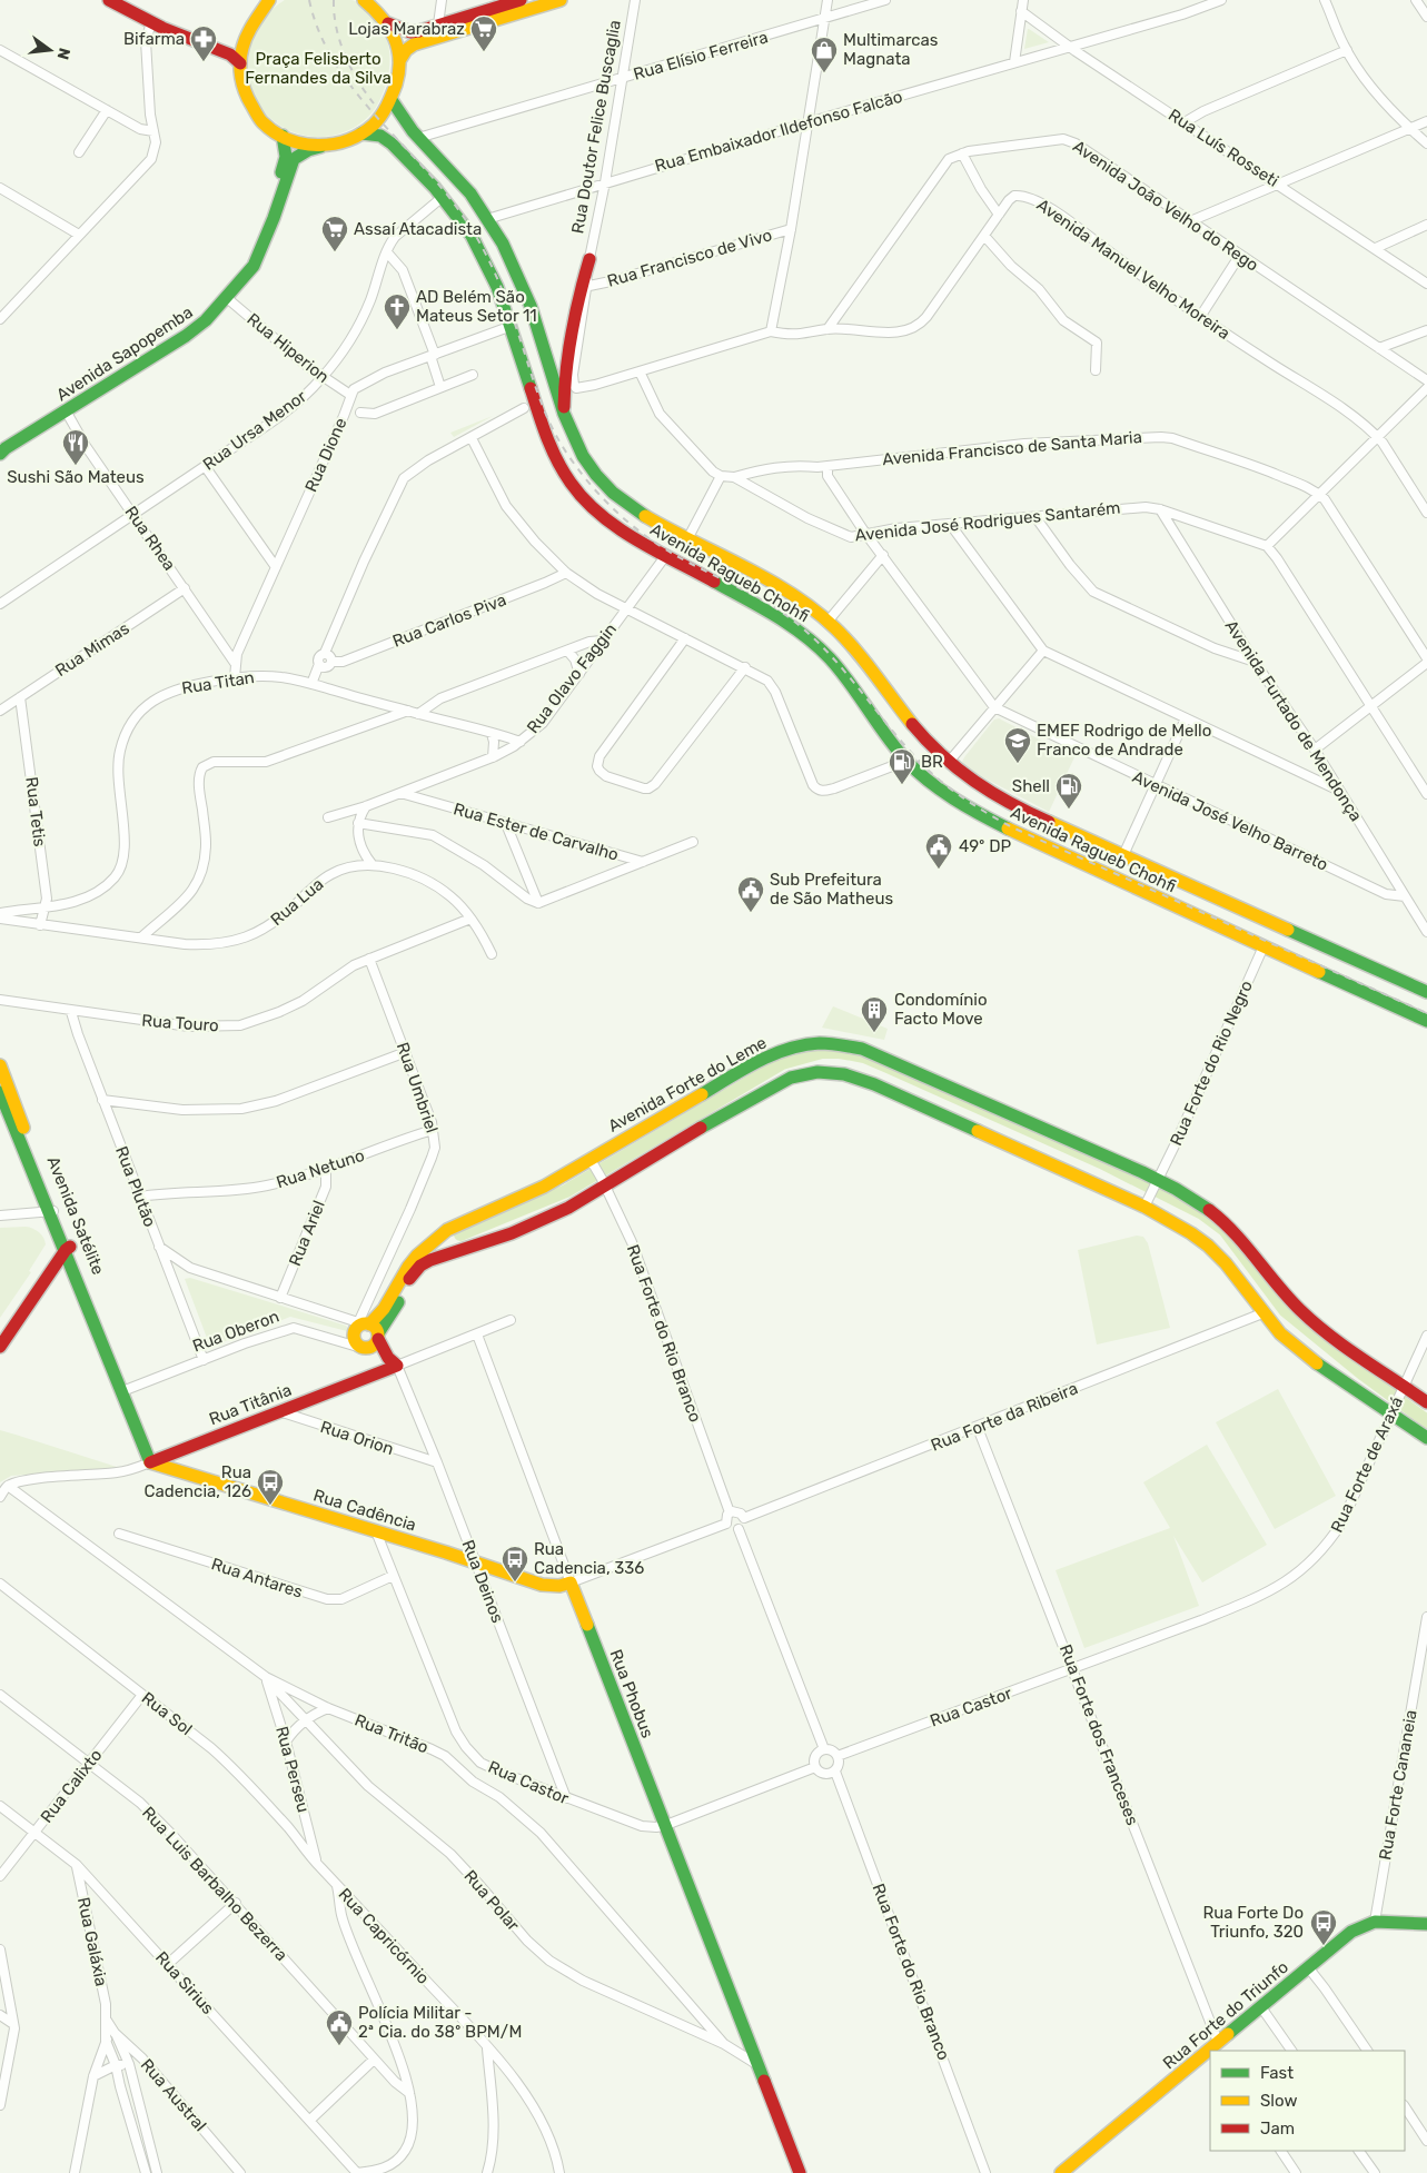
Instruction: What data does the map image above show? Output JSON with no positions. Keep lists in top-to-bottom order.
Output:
{
  "streets": {
    "main road": [
      "Rua Doutor Felice Buscaglia",
      "Avenida Sapopemba",
      "Avenida Ragueb Chohfi",
      "Avenida Forte do Leme",
      "Avenida Satélite",
      "Rua Titânia",
      "Rua Cadência",
      "Rua Phobus",
      "Rua Forte do Triunfo"
    ],
    "street": [
      "Rua Elísio Ferreira",
      "Rua Embaixador Ildefonso Falcão",
      "Rua Luís Rosseti",
      "Avenida João Velho do Rego",
      "Rua Francisco de Vivo",
      "Avenida Manuel Velho Moreira",
      "Rua Hiperion",
      "Rua Ursa Menor",
      "Avenida Francisco de Santa Maria",
      "Rua Dione",
      "Avenida José Rodrigues Santarém",
      "Rua Rhea",
      "Rua Carlos Piva",
      "Rua Mimas",
      "Rua Olavo Faggin",
      "Rua Titan",
      "Avenida Furtado de Mendonça",
      "Rua Tetis",
      "Avenida José Velho Barreto",
      "Rua Ester de Carvalho",
      "Rua Lua",
      "Rua Touro",
      "Rua Forte do Rio Negro",
      "Rua Umbriel",
      "Rua Netuno",
      "Rua Plutão",
      "Rua Ariel",
      "Rua Oberon",
      "Rua Forte do Rio Branco",
      "Rua Forte da Ribeira",
      "Rua Orion",
      "Rua Forte de Araxá",
      "Rua Antares",
      "Rua Deinos",
      "Rua Castor",
      "Rua Sol",
      "Rua Tritão",
      "Rua Forte dos Franceses",
      "Rua Perseu",
      "Rua Forte Cananeia",
      "Rua Calixto",
      "Rua Luis Barbalho Bezerra",
      "Rua Polar",
      "Rua Capricórnio",
      "Rua Galáxia",
      "Rua Sirius",
      "Rua Austral"
    ]
  },
  "crossings": [
    ["Rua Elísio Ferreira", "Rua Doutor Felice Buscaglia"],
    ["Rua Elísio Ferreira", "Avenida Ragueb Chohfi"],
    ["Rua Doutor Felice Buscaglia", "Rua Embaixador Ildefonso Falcão"],
    ["Rua Doutor Felice Buscaglia", "Rua Francisco de Vivo"],
    ["Rua Doutor Felice Buscaglia", "Avenida Ragueb Chohfi"],
    ["Rua Embaixador Ildefonso Falcão", "Rua Luís Rosseti"],
    ["Rua Embaixador Ildefonso Falcão", "Avenida Ragueb Chohfi"],
    ["Avenida João Velho do Rego", "Avenida Manuel Velho Moreira"],
    ["Rua Hiperion", "Avenida Sapopemba"],
    ["Rua Hiperion", "Rua Ursa Menor"],
    ["Rua Hiperion", "Rua Dione"],
    ["Avenida Sapopemba", "Rua Rhea"],
    ["Rua Ursa Menor", "Rua Rhea"],
    ["Rua Ursa Menor", "Avenida Ragueb Chohfi"],
    ["Avenida Francisco de Santa Maria", "Avenida José Rodrigues Santarém"],
    ["Avenida Francisco de Santa Maria", "Avenida José Velho Barreto"],
    ["Rua Dione", "Rua Rhea"],
    ["Rua Dione", "Rua Titan"],
    ["Avenida José Rodrigues Santarém", "Avenida Furtado de Mendonça"],
    ["Avenida José Rodrigues Santarém", "Avenida José Velho Barreto"],
    ["Rua Rhea", "Rua Mimas"],
    ["Avenida Ragueb Chohfi", "Rua Olavo Faggin"],
    ["Avenida Ragueb Chohfi", "Rua Forte do Rio Negro"],
    ["Rua Mimas", "Rua Tetis"],
    ["Rua Olavo Faggin", "Rua Titan"],
    ["Rua Olavo Faggin", "Rua Ester de Carvalho"],
    ["Rua Titan", "Rua Tetis"],
    ["Avenida Furtado de Mendonça", "Avenida José Velho Barreto"],
    ["Rua Tetis", "Rua Lua"],
    ["Rua Lua", "Rua Touro"],
    ["Rua Touro", "Rua Umbriel"],
    ["Rua Touro", "Rua Plutão"],
    ["Rua Forte do Rio Negro", "Avenida Forte do Leme"],
    ["Avenida Forte do Leme", "Rua Umbriel"],
    ["Avenida Forte do Leme", "Rua Oberon"],
    ["Avenida Forte do Leme", "Rua Forte do Rio Branco"],
    ["Avenida Forte do Leme", "Rua Forte de Araxá"],
    ["Rua Umbriel", "Rua Netuno"],
    ["Rua Umbriel", "Rua Oberon"],
    ["Rua Netuno", "Rua Plutão"],
    ["Rua Netuno", "Rua Ariel"],
    ["Rua Plutão", "Rua Oberon"],
    ["Avenida Satélite", "Rua Oberon"],
    ["Avenida Satélite", "Rua Titânia"],
    ["Avenida Satélite", "Rua Cadência"],
    ["Rua Forte do Rio Branco", "Rua Forte da Ribeira"],
    ["Rua Forte do Rio Branco", "Rua Castor"],
    ["Rua Titânia", "Rua Orion"],
    ["Rua Titânia", "Rua Cadência"],
    ["Rua Titânia", "Rua Deinos"],
    ["Rua Titânia", "Rua Phobus"],
    ["Rua Titânia", "Rua Tritão"],
    ["Rua Forte da Ribeira", "Rua Forte dos Franceses"],
    ["Rua Orion", "Rua Deinos"],
    ["Rua Forte de Araxá", "Rua Castor"],
    ["Rua Forte de Araxá", "Rua Forte dos Franceses"],
    ["Rua Cadência", "Rua Deinos"],
    ["Rua Cadência", "Rua Phobus"],
    ["Rua Cadência", "Rua Castor"],
    ["Rua Antares", "Rua Castor"],
    ["Rua Deinos", "Rua Castor"],
    ["Rua Phobus", "Rua Castor"],
    ["Rua Phobus", "Rua Polar"],
    ["Rua Castor", "Rua Forte dos Franceses"],
    ["Rua Sol", "Rua Perseu"],
    ["Rua Sol", "Rua Calixto"],
    ["Rua Sol", "Rua Capricórnio"],
    ["Rua Tritão", "Rua Perseu"],
    ["Rua Tritão", "Rua Polar"],
    ["Rua Forte dos Franceses", "Rua Forte do Triunfo"],
    ["Rua Perseu", "Rua Polar"],
    ["Rua Perseu", "Rua Capricórnio"],
    ["Rua Forte Cananeia", "Rua Forte do Triunfo"],
    ["Rua Calixto", "Rua Luis Barbalho Bezerra"],
    ["Rua Calixto", "Rua Sirius"],
    ["Rua Galáxia", "Rua Sirius"],
    ["Rua Galáxia", "Rua Austral"]
  ],
  "parks": ["Praça Felisberto Fernandes da Silva"],
  "places": {
    "supermarket": ["Lojas Marabraz", "Assaí Atacadista"],
    "pharmacy": ["Bifarma"],
    "shop": ["Multimarcas Magnata"],
    "church": ["AD Belém São Mateus Setor 11"],
    "restaurant": ["Sushi São Mateus"],
    "school or university": ["EMEF Rodrigo de Mello Franco de Andrade"],
    "fuel station": ["BR", "Shell"],
    "public building": ["49º DP", "Sub Prefeitura de São Matheus", "Polícia Militar - 2ª Cia. do 38º BPM/M"],
    "building": ["Condomínio Facto Move"],
    "bus stop": ["Rua Cadencia, 126", "Rua Cadencia, 336", "Rua Forte Do Triunfo, 320"]
  },
  "legend": ["Fast", "Slow", "Jam"],
  "north": "right"
}
